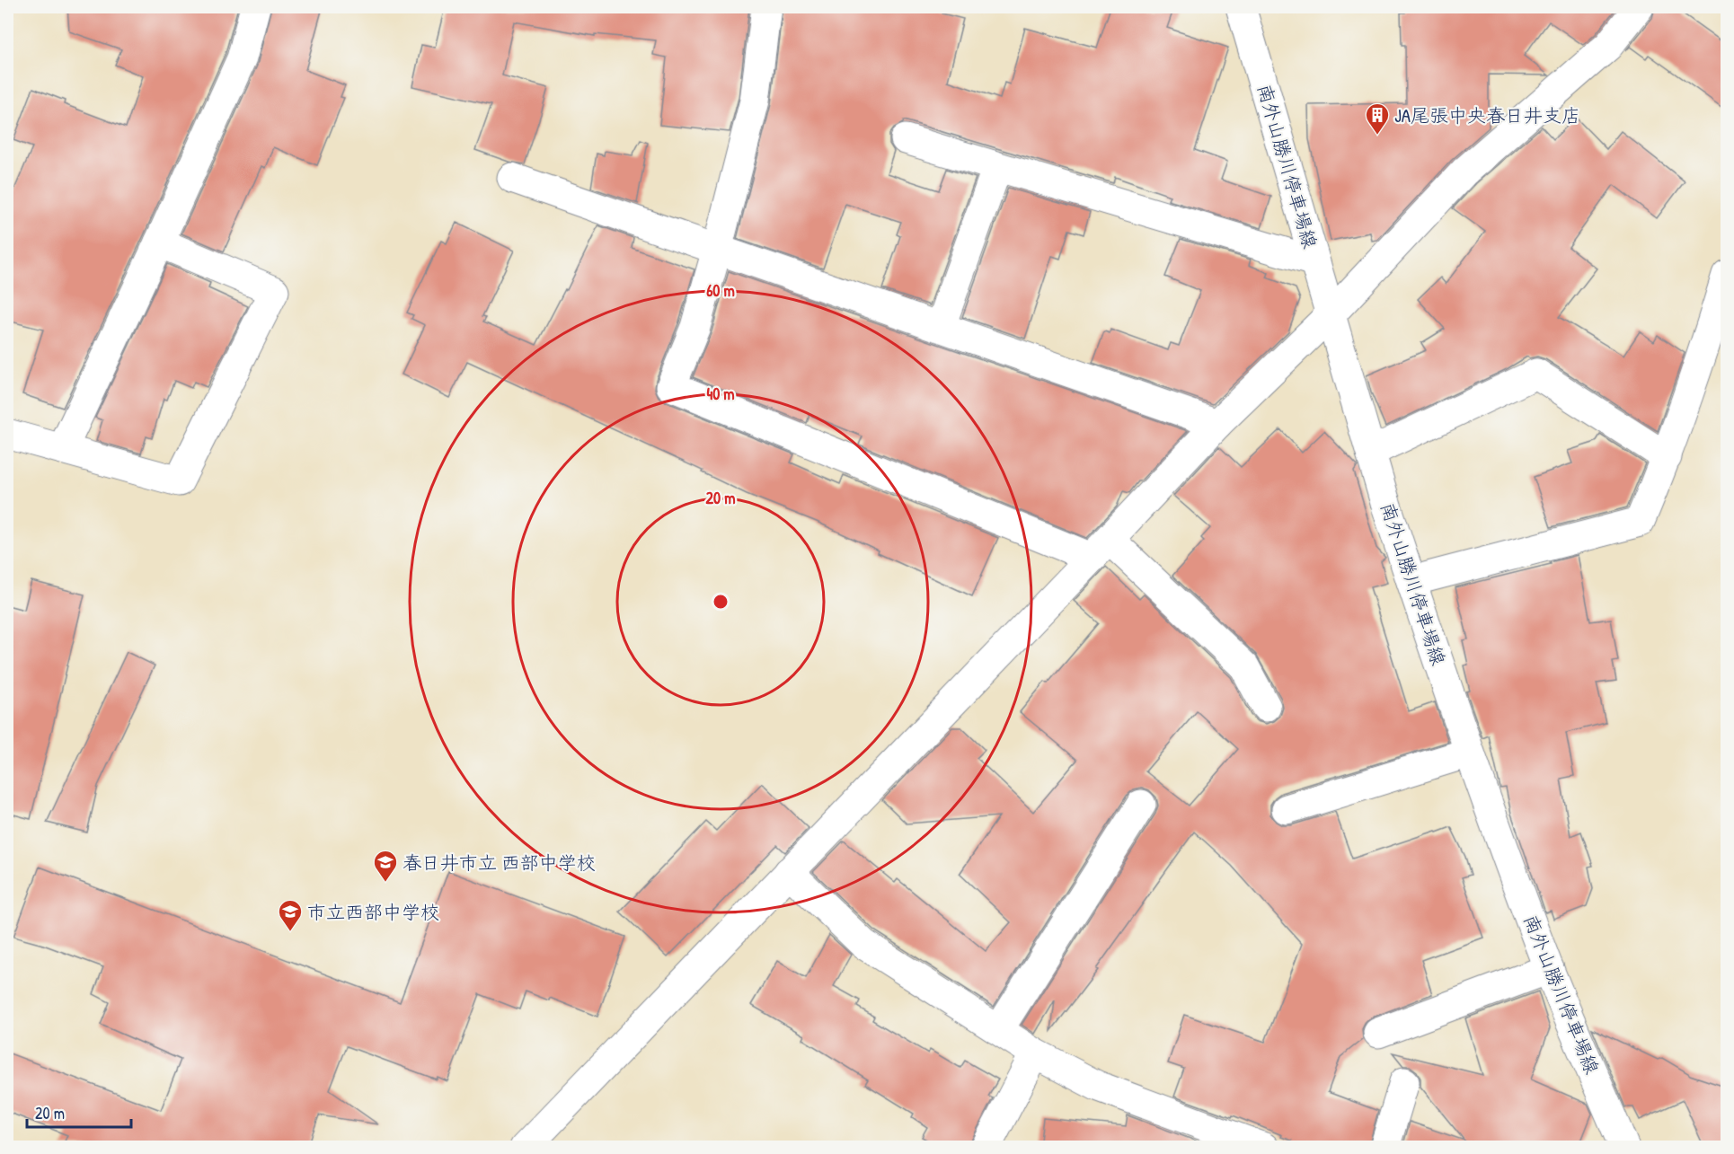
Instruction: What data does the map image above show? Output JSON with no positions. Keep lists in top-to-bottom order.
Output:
{
  "streets": {
    "street": ["南外山勝川停車場線"]
  },
  "places": {
    "building": ["JA尾張中央春日井支店"],
    "school or university": ["春日井市立 西部中学校", "市立西部中学校"]
  },
  "scale_bar": "20 m",
  "rings": ["60 m", "40 m", "20 m"]
}
